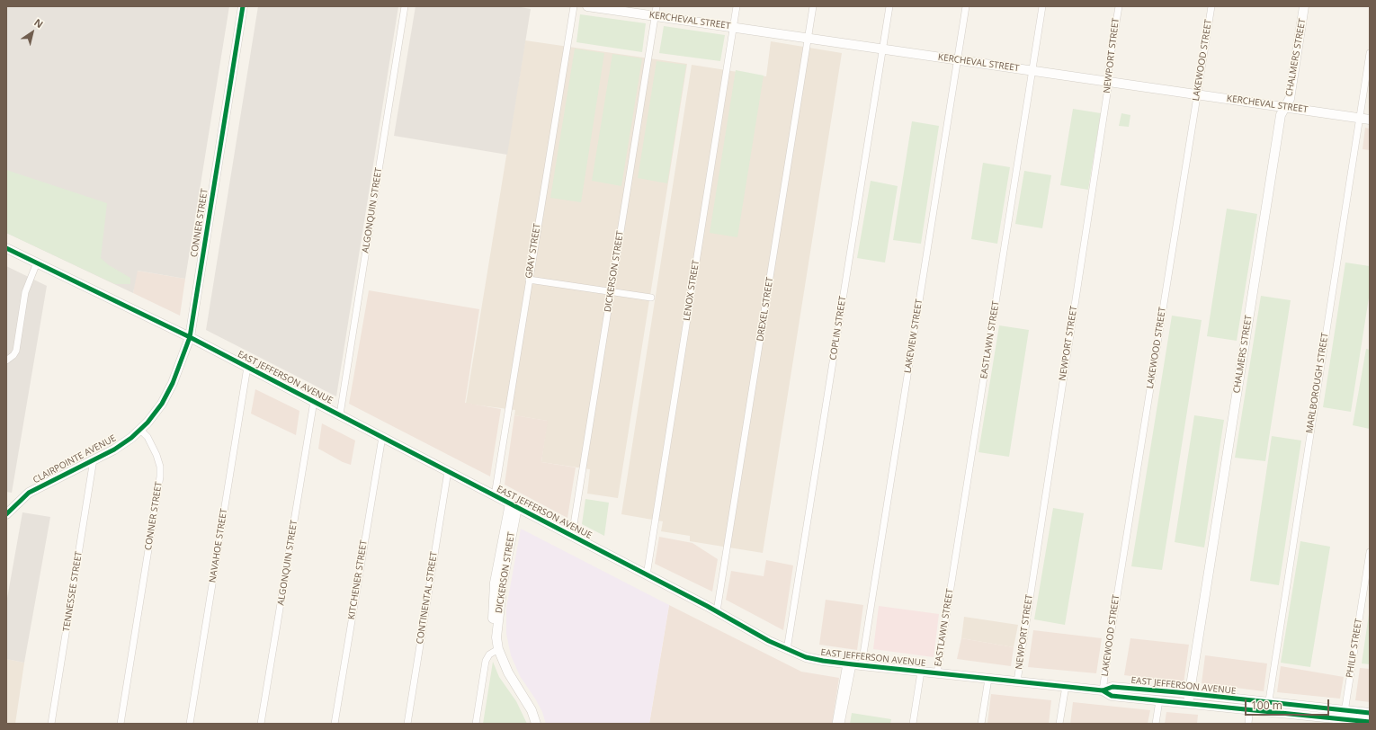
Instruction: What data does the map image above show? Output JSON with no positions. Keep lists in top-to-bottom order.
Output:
{
  "streets": {
    "main road": [
      "KERCHEVAL STREET",
      "CHALMERS STREET",
      "CONNER STREET",
      "DICKERSON STREET",
      "EAST JEFFERSON AVENUE",
      "CLAIRPOINTE AVENUE"
    ],
    "street": [
      "NEWPORT STREET",
      "LAKEWOOD STREET",
      "ALGONQUIN STREET",
      "GRAY STREET",
      "LENOX STREET",
      "DREXEL STREET",
      "COPLIN STREET",
      "LAKEVIEW STREET",
      "EASTLAWN STREET",
      "MARLBOROUGH STREET",
      "NAVAHOE STREET",
      "KITCHENER STREET",
      "TENNESSEE STREET",
      "CONTINENTAL STREET",
      "PHILIP STREET"
    ]
  },
  "crossings": [
    ["KERCHEVAL STREET", "NEWPORT STREET"],
    ["KERCHEVAL STREET", "CHALMERS STREET"],
    ["KERCHEVAL STREET", "LAKEWOOD STREET"],
    ["KERCHEVAL STREET", "DICKERSON STREET"],
    ["KERCHEVAL STREET", "LENOX STREET"],
    ["KERCHEVAL STREET", "DREXEL STREET"],
    ["KERCHEVAL STREET", "COPLIN STREET"],
    ["KERCHEVAL STREET", "LAKEVIEW STREET"],
    ["KERCHEVAL STREET", "EASTLAWN STREET"],
    ["KERCHEVAL STREET", "MARLBOROUGH STREET"],
    ["NEWPORT STREET", "EAST JEFFERSON AVENUE"],
    ["CHALMERS STREET", "EAST JEFFERSON AVENUE"],
    ["LAKEWOOD STREET", "EAST JEFFERSON AVENUE"],
    ["ALGONQUIN STREET", "EAST JEFFERSON AVENUE"],
    ["CONNER STREET", "EAST JEFFERSON AVENUE"],
    ["CONNER STREET", "CLAIRPOINTE AVENUE"],
    ["GRAY STREET", "EAST JEFFERSON AVENUE"],
    ["DICKERSON STREET", "EAST JEFFERSON AVENUE"],
    ["LENOX STREET", "EAST JEFFERSON AVENUE"],
    ["DREXEL STREET", "EAST JEFFERSON AVENUE"],
    ["COPLIN STREET", "EAST JEFFERSON AVENUE"],
    ["LAKEVIEW STREET", "EAST JEFFERSON AVENUE"],
    ["EASTLAWN STREET", "EAST JEFFERSON AVENUE"],
    ["EAST JEFFERSON AVENUE", "MARLBOROUGH STREET"],
    ["EAST JEFFERSON AVENUE", "NAVAHOE STREET"],
    ["EAST JEFFERSON AVENUE", "KITCHENER STREET"],
    ["EAST JEFFERSON AVENUE", "CONTINENTAL STREET"],
    ["EAST JEFFERSON AVENUE", "PHILIP STREET"],
    ["CLAIRPOINTE AVENUE", "TENNESSEE STREET"]
  ],
  "scale_bar": "100 m",
  "north": "top right"
}
